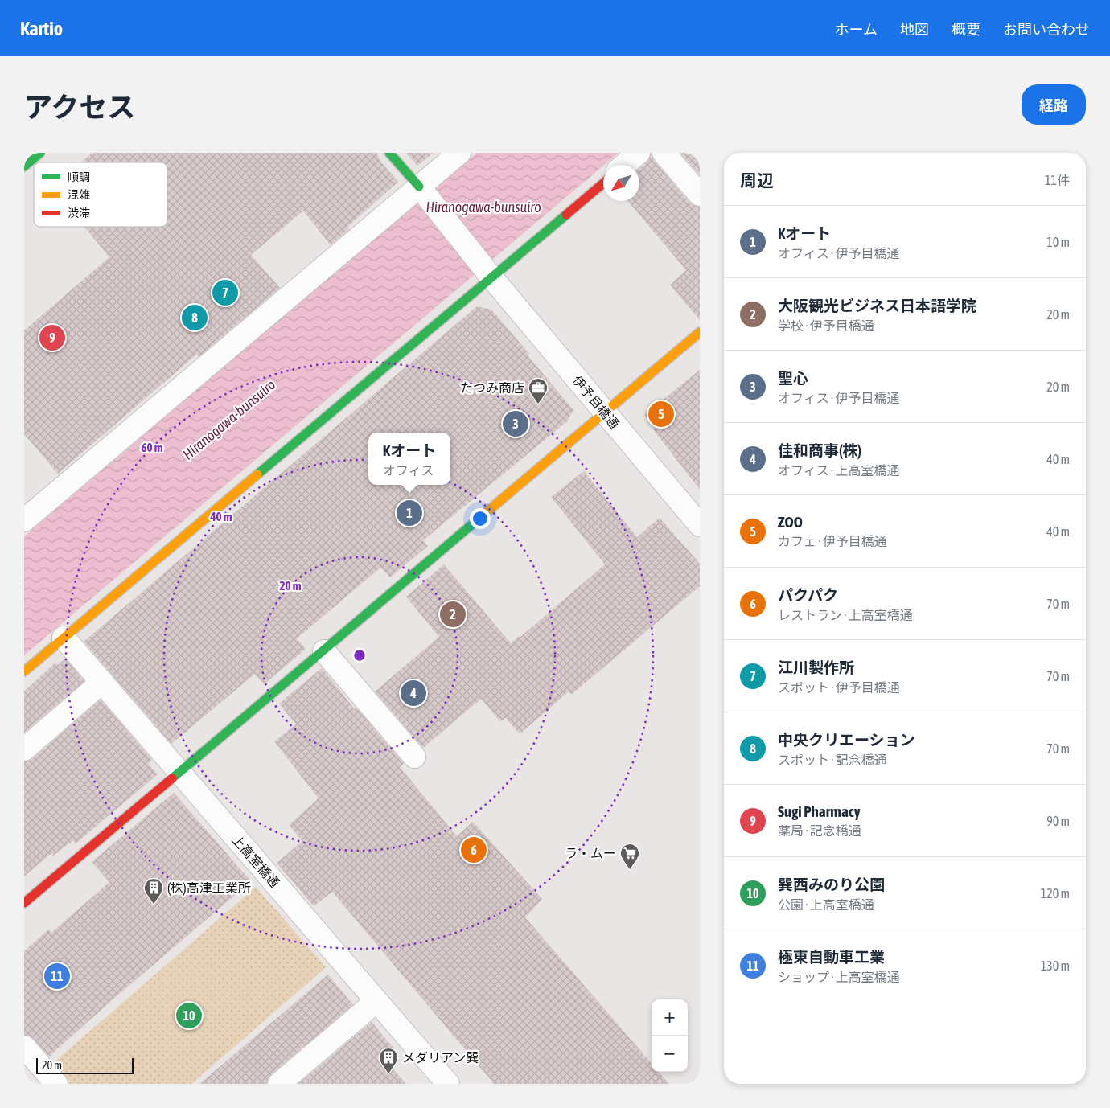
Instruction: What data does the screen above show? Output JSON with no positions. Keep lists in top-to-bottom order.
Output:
{
  "streets": {
    "street": ["伊予目橋通", "上高室橋通"]
  },
  "water": ["Hiranogawa-bunsuiro"],
  "places": {
    "office": ["たつみ商店"],
    "supermarket": ["ラ・ムー"],
    "building": ["(株)高津工業所", "メダリアン巽"]
  },
  "legend": ["順調", "混雑", "渋滞"],
  "scale_bar": "20 m",
  "north": "bottom left",
  "page": {
    "header": "Kartio",
    "nav": [
      "ホーム",
      "地図",
      "概要",
      "お問い合わせ"
    ],
    "title": "アクセス",
    "buttons": "経路",
    "heading": ["周辺", "11件"],
    "list": [
      {
        "mark": "1",
        "name": "Kオート",
        "note": "オフィス · 伊予目橋通",
        "value": "10 m"
      },
      {
        "mark": "2",
        "name": "大阪観光ビジネス日本語学院",
        "note": "学校 · 伊予目橋通",
        "value": "20 m"
      },
      {
        "mark": "3",
        "name": "聖心",
        "note": "オフィス · 伊予目橋通",
        "value": "20 m"
      },
      {
        "mark": "4",
        "name": "佳和商事(株)",
        "note": "オフィス · 上高室橋通",
        "value": "40 m"
      },
      {
        "mark": "5",
        "name": "ZOO",
        "note": "カフェ · 伊予目橋通",
        "value": "40 m"
      },
      {
        "mark": "6",
        "name": "パクパク",
        "note": "レストラン · 上高室橋通",
        "value": "70 m"
      },
      {
        "mark": "7",
        "name": "江川製作所",
        "note": "スポット · 伊予目橋通",
        "value": "70 m"
      },
      {
        "mark": "8",
        "name": "中央クリエーション",
        "note": "スポット · 記念橋通",
        "value": "70 m"
      },
      {
        "mark": "9",
        "name": "Sugi Pharmacy",
        "note": "薬局 · 記念橋通",
        "value": "90 m"
      },
      {
        "mark": "10",
        "name": "巽西みのり公園",
        "note": "公園 · 上高室橋通",
        "value": "120 m"
      },
      {
        "mark": "11",
        "name": "極東自動車工業",
        "note": "ショップ · 上高室橋通",
        "value": "130 m"
      }
    ],
    "pins": [
      "7",
      "8",
      "9",
      "5",
      "3",
      "1",
      "2",
      "4",
      "6",
      "11",
      "10"
    ],
    "popup": ["Kオート", "オフィス"],
    "map_buttons": ["+", "−"],
    "scale": "20 m"
  },
  "rings": ["60 m", "40 m", "20 m"]
}
